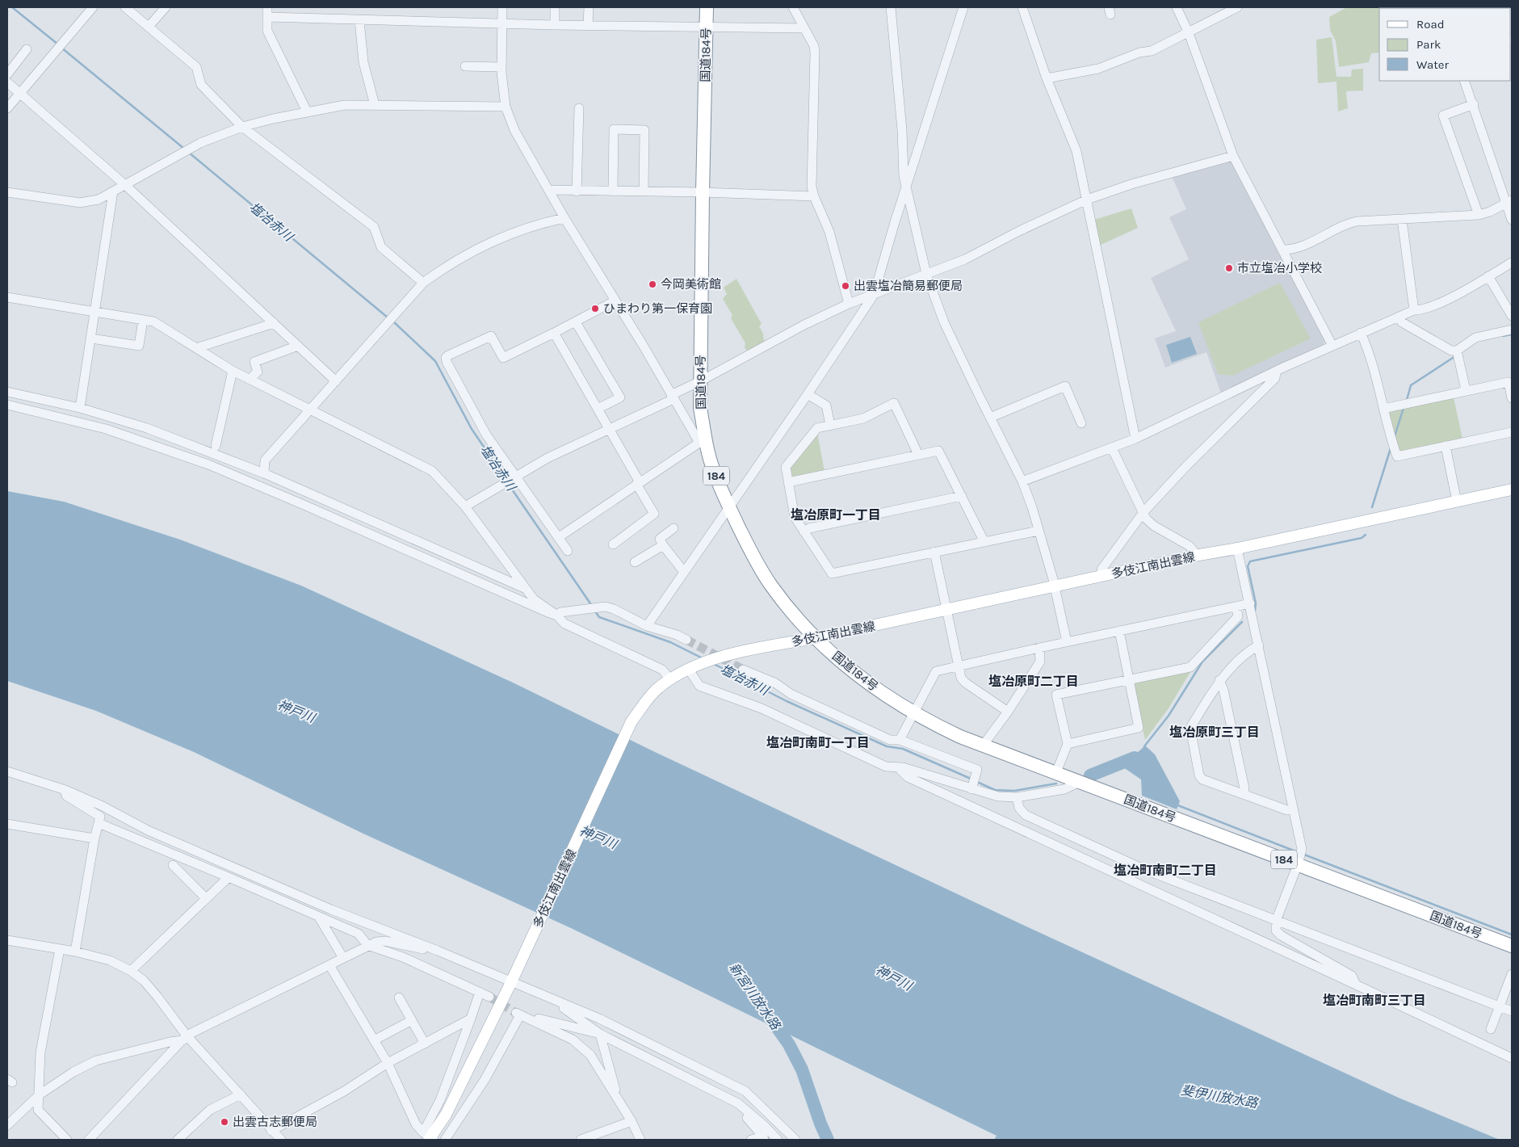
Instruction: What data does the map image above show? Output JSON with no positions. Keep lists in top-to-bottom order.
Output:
{
  "streets": {
    "highway": ["国道184号", "184"],
    "main road": ["多伎江南出雲線"]
  },
  "crossings": [
    ["国道184号", "多伎江南出雲線"]
  ],
  "districts": [
    "塩冶原町一丁目",
    "塩冶原町二丁目",
    "塩冶原町三丁目",
    "塩冶町南町一丁目",
    "塩冶町南町二丁目",
    "塩冶町南町三丁目"
  ],
  "water": [
    "塩冶赤川",
    "神戸川",
    "新宮川放水路",
    "斐伊川放水路"
  ],
  "places": [
    "市立塩冶小学校",
    "今岡美術館",
    "出雲塩冶簡易郵便局",
    "ひまわり第一保育園",
    "出雲古志郵便局"
  ],
  "legend": ["Road", "Park", "Water"]
}
